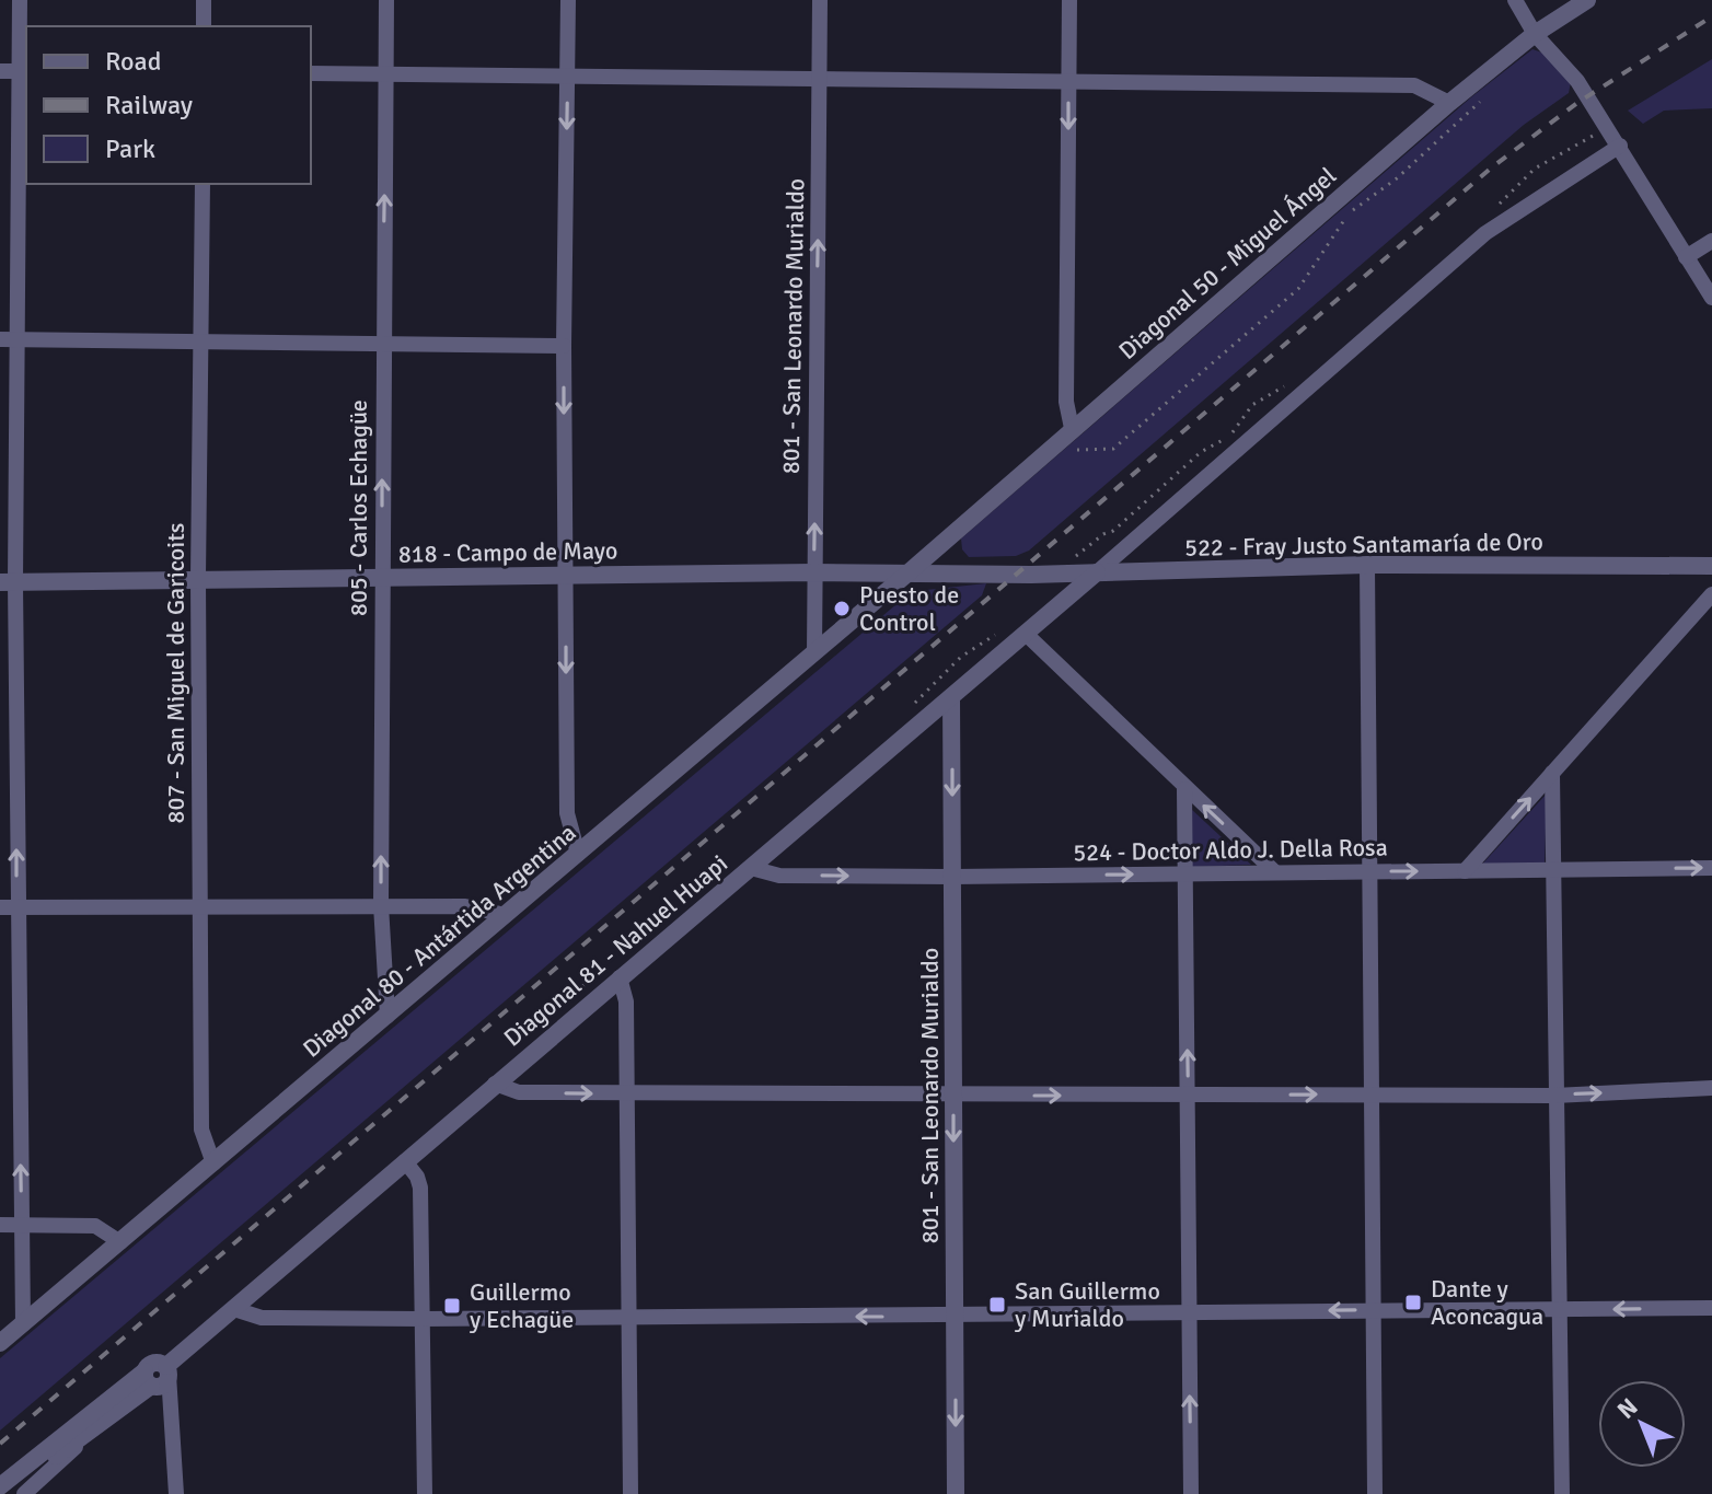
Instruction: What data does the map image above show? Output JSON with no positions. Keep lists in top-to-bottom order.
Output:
{
  "streets": {
    "street": [
      "Diagonal 50 - Miguel Ángel",
      "801 - San Leonardo Murialdo",
      "805 - Carlos Echagüe",
      "522 - Fray Justo Santamaría de Oro",
      "818 - Campo de Mayo",
      "807 - San Miguel de Garicoits",
      "524 - Doctor Aldo J. Della Rosa",
      "Diagonal 80 - Antártida Argentina",
      "Diagonal 81 - Nahuel Huapi"
    ]
  },
  "crossings": [
    ["Diagonal 50 - Miguel Ángel", "818 - Campo de Mayo"],
    ["Diagonal 50 - Miguel Ángel", "Diagonal 80 - Antártida Argentina"],
    ["801 - San Leonardo Murialdo", "818 - Campo de Mayo"],
    ["801 - San Leonardo Murialdo", "524 - Doctor Aldo J. Della Rosa"],
    ["801 - San Leonardo Murialdo", "Diagonal 80 - Antártida Argentina"],
    ["801 - San Leonardo Murialdo", "Diagonal 81 - Nahuel Huapi"],
    ["805 - Carlos Echagüe", "818 - Campo de Mayo"],
    ["805 - Carlos Echagüe", "Diagonal 80 - Antártida Argentina"],
    ["522 - Fray Justo Santamaría de Oro", "818 - Campo de Mayo"],
    ["522 - Fray Justo Santamaría de Oro", "Diagonal 81 - Nahuel Huapi"],
    ["818 - Campo de Mayo", "807 - San Miguel de Garicoits"],
    ["818 - Campo de Mayo", "Diagonal 80 - Antártida Argentina"],
    ["807 - San Miguel de Garicoits", "Diagonal 80 - Antártida Argentina"],
    ["524 - Doctor Aldo J. Della Rosa", "Diagonal 81 - Nahuel Huapi"]
  ],
  "one_way": ["805 - Carlos Echagüe", "524 - Doctor Aldo J. Della Rosa"],
  "places": {
    "other": ["Puesto de Control"],
    "transit": ["Dante y Aconcagua", "San Guillermo y Murialdo", "Guillermo y Echagüe"]
  },
  "legend": ["Road", "Railway", "Park"],
  "north": "top left"
}
